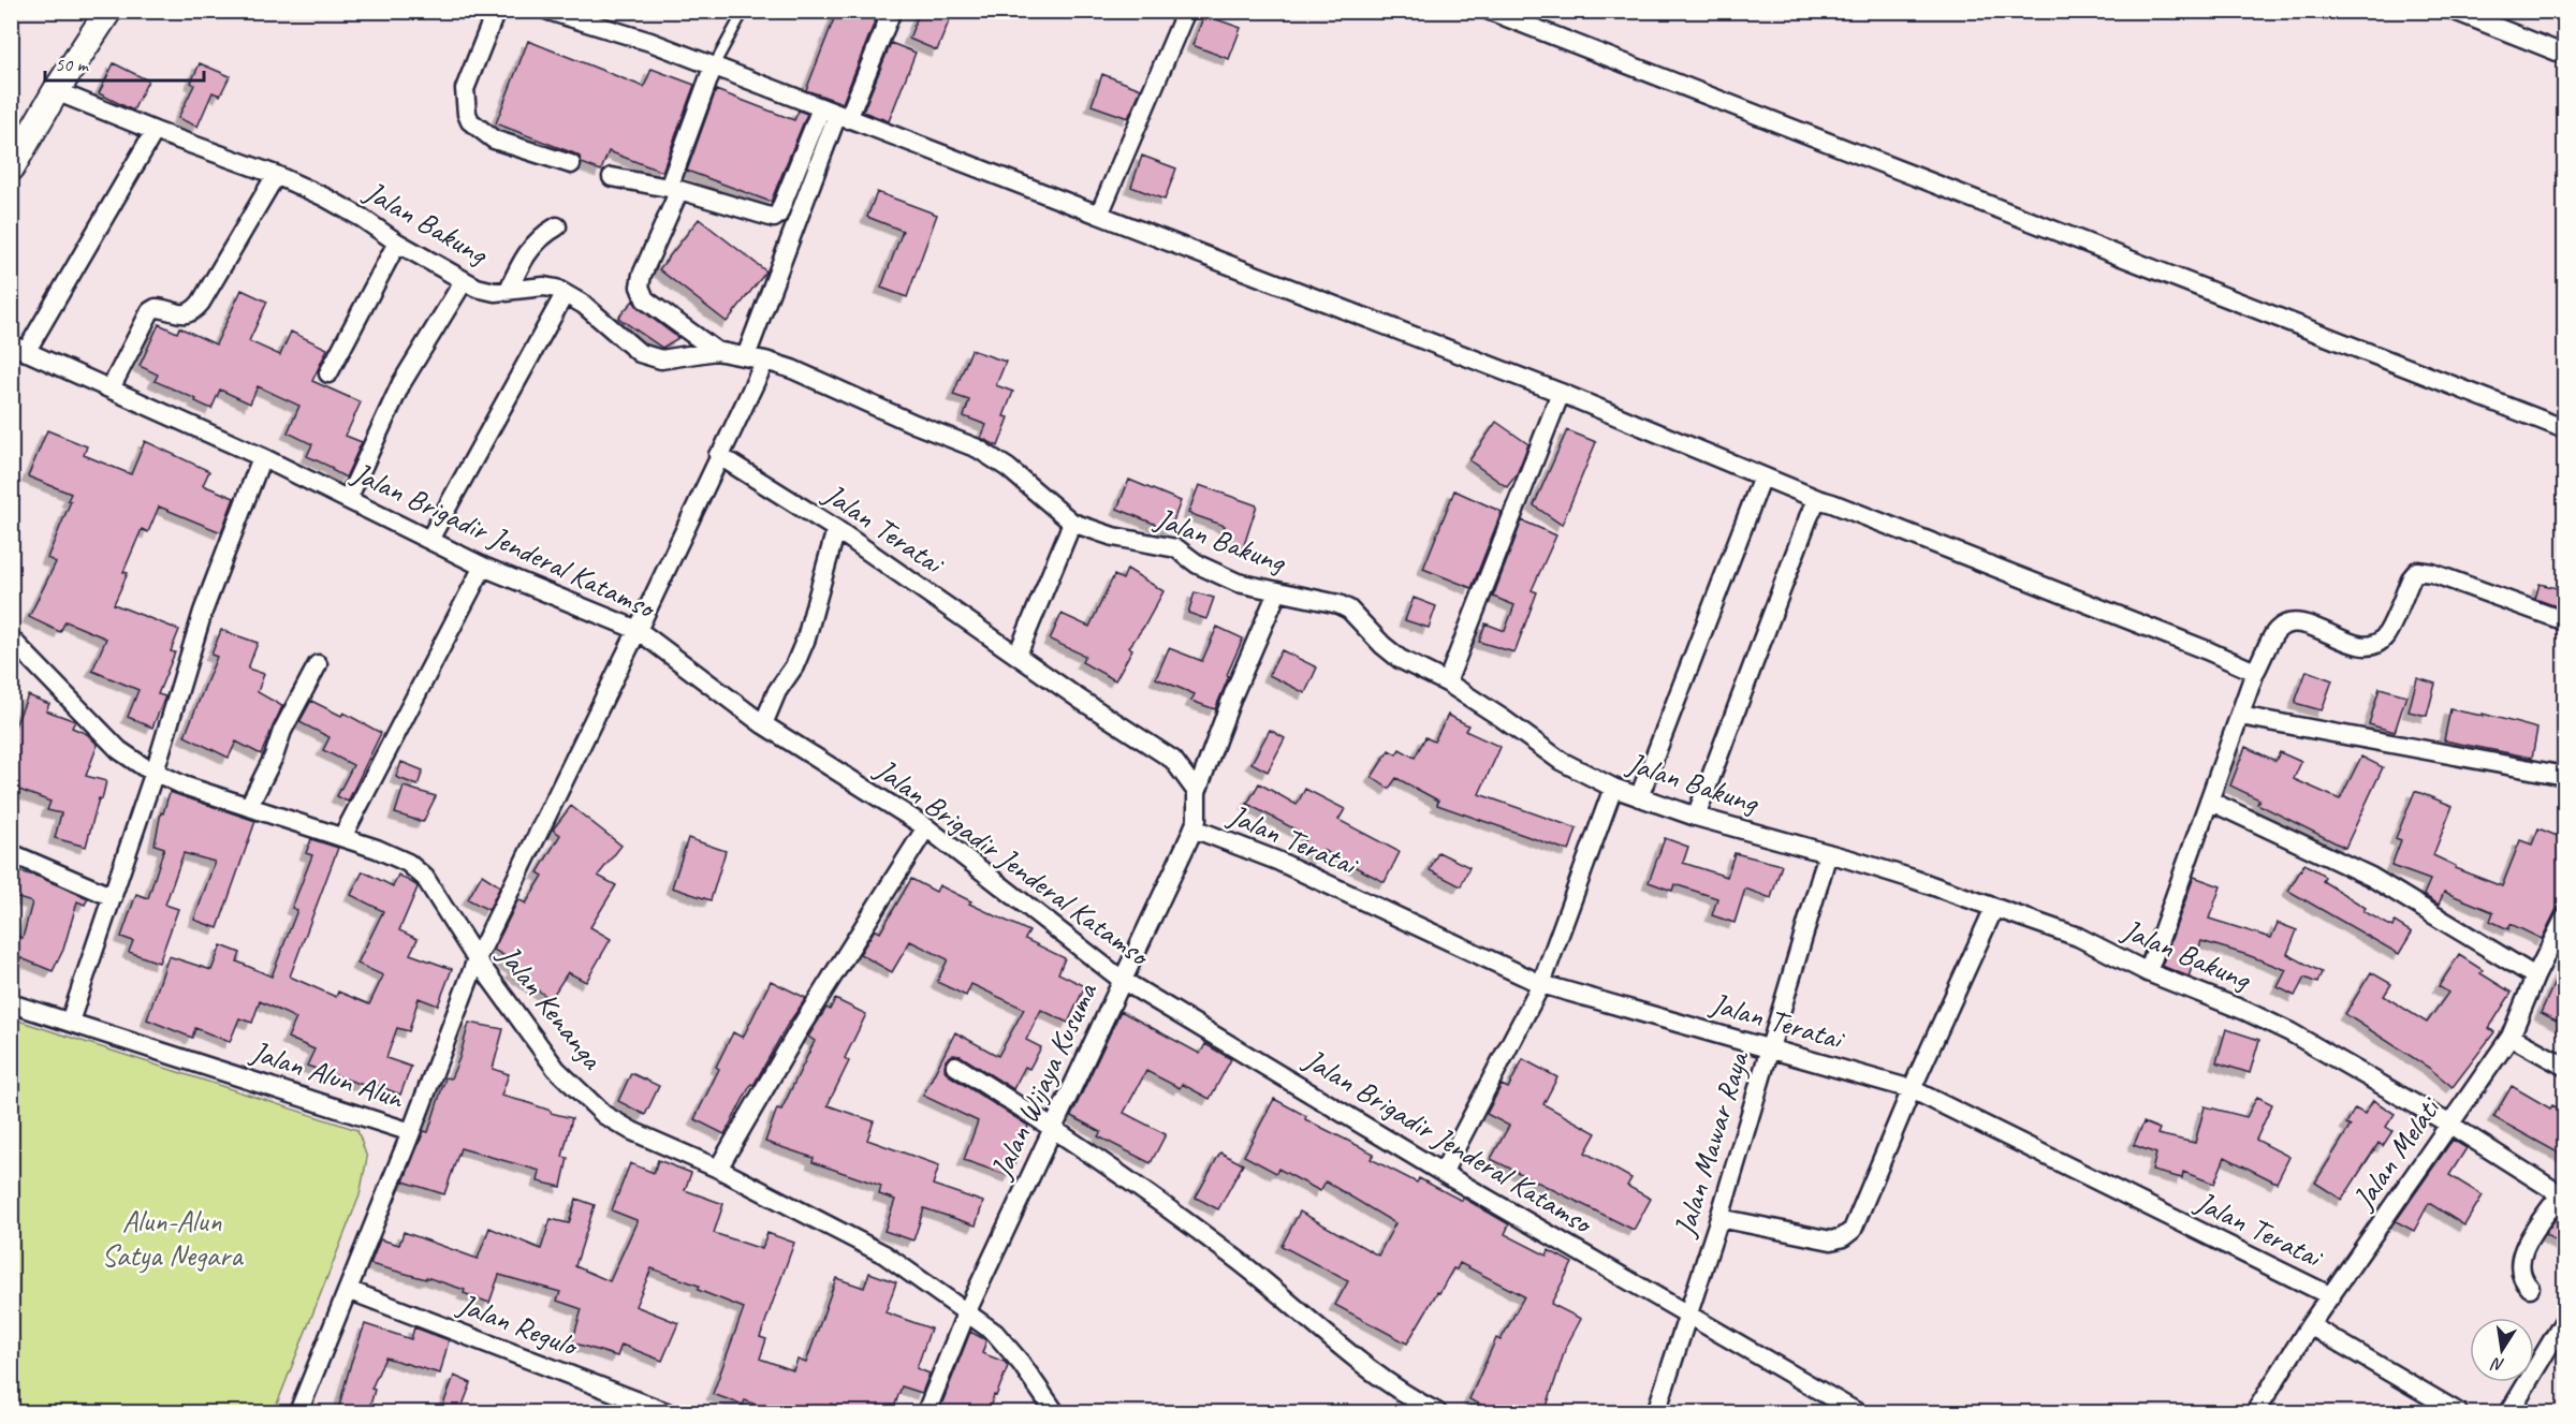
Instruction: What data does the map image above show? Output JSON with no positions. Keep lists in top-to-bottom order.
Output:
{
  "streets": {
    "street": [
      "Jalan Bakung",
      "Jalan Teratai",
      "Jalan Brigadir Jenderal Katamso",
      "Jalan Kenanga",
      "Jalan Alun Alun",
      "Jalan Wijaya Kusuma",
      "Jalan Mawar Raya",
      "Jalan Melati",
      "Jalan Regulo"
    ]
  },
  "crossings": [
    ["Jalan Bakung", "Jalan Wijaya Kusuma"],
    ["Jalan Bakung", "Jalan Mawar Raya"],
    ["Jalan Bakung", "Jalan Melati"],
    ["Jalan Teratai", "Jalan Wijaya Kusuma"],
    ["Jalan Teratai", "Jalan Mawar Raya"],
    ["Jalan Teratai", "Jalan Melati"],
    ["Jalan Brigadir Jenderal Katamso", "Jalan Wijaya Kusuma"],
    ["Jalan Brigadir Jenderal Katamso", "Jalan Mawar Raya"],
    ["Jalan Kenanga", "Jalan Wijaya Kusuma"],
    ["Jalan Alun Alun", "Jalan Regulo"]
  ],
  "parks": ["Alun-Alun Satya Negara"],
  "scale_bar": "50 m",
  "north": "bottom"
}
